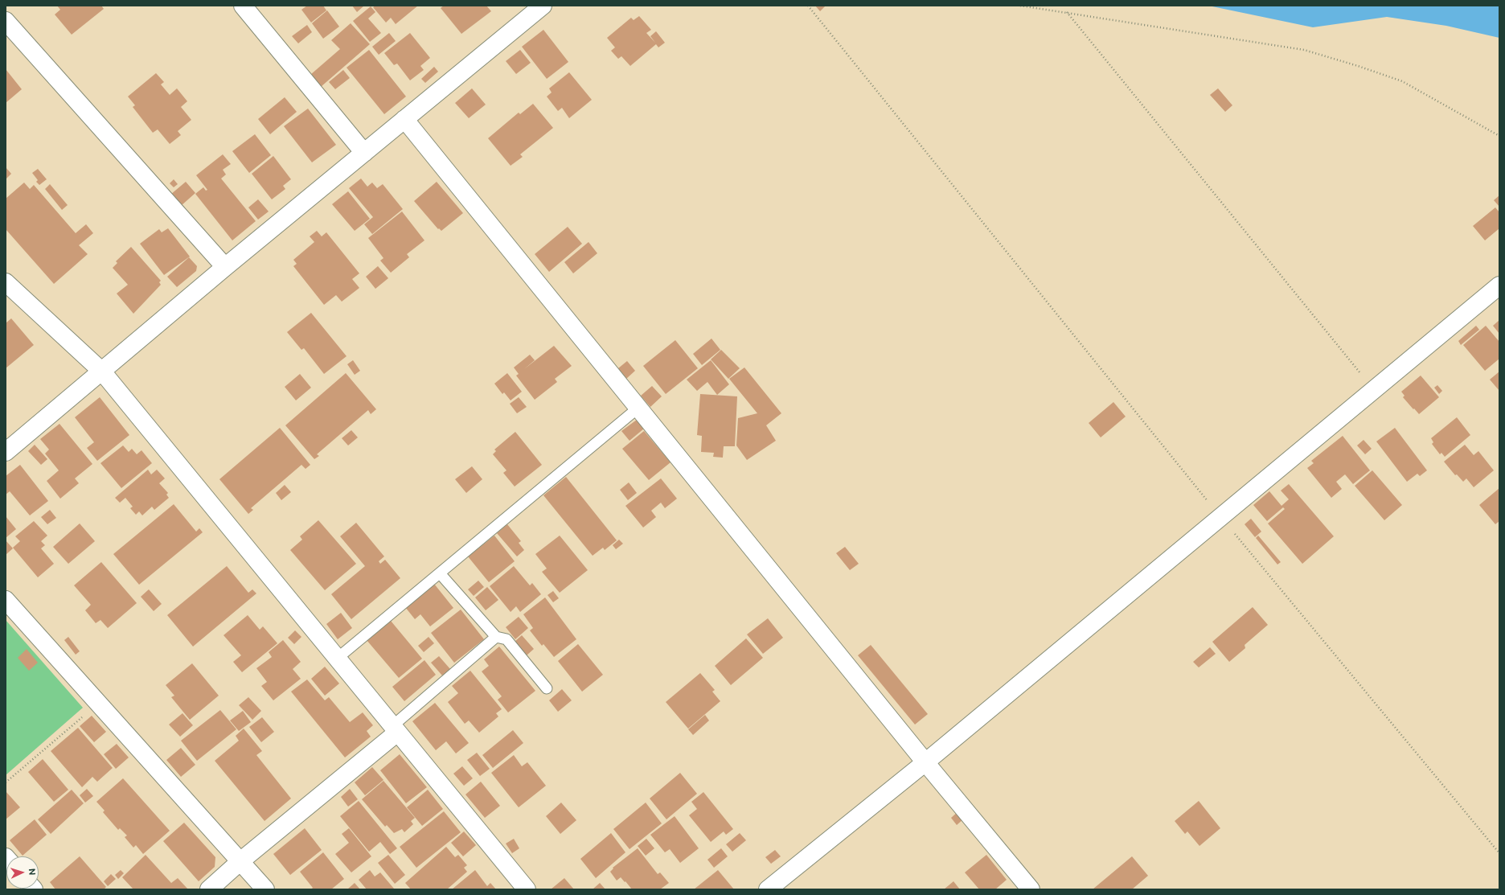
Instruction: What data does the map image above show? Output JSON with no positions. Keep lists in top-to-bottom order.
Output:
{
  "north": "right"
}
